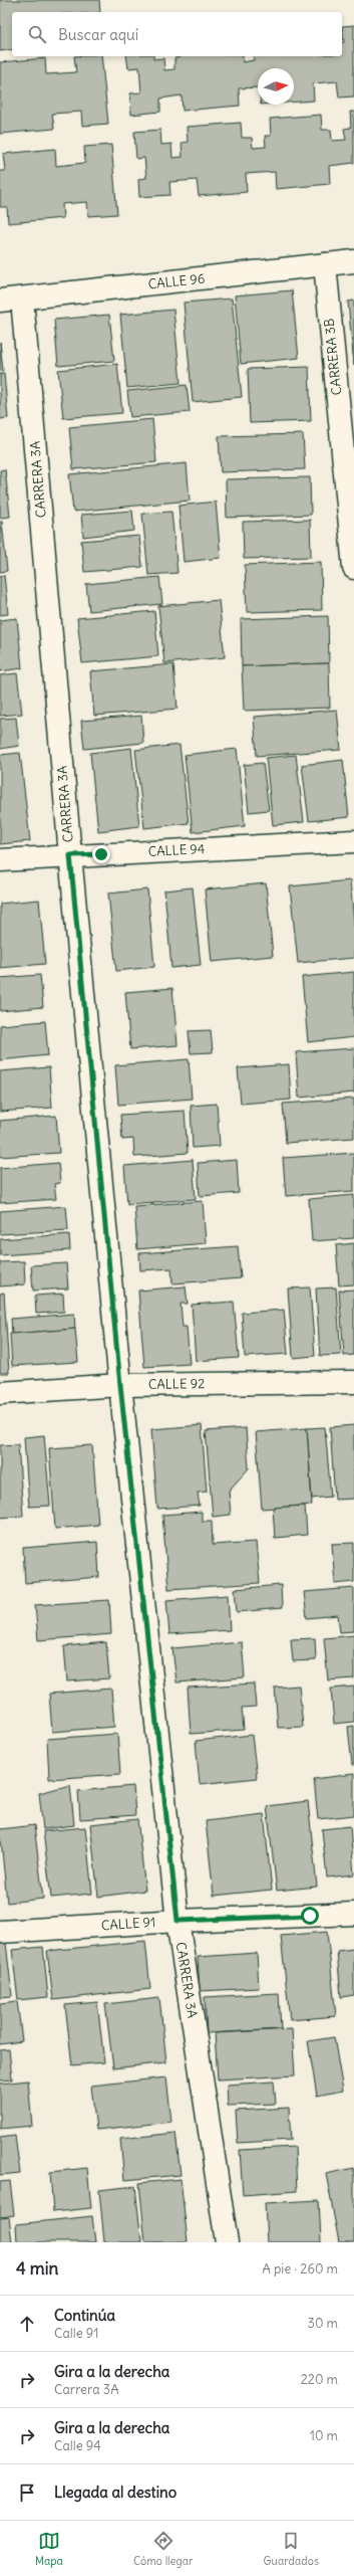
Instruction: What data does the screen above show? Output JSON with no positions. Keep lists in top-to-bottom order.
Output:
{
  "streets": {
    "street": [
      "CALLE 96",
      "CARRERA 3B",
      "CARRERA 3A",
      "CALLE 94",
      "CALLE 92",
      "CALLE 91"
    ]
  },
  "crossings": [
    ["CALLE 96", "CARRERA 3B"],
    ["CALLE 96", "CARRERA 3A"],
    ["CARRERA 3A", "CALLE 94"],
    ["CARRERA 3A", "CALLE 92"],
    ["CARRERA 3A", "CALLE 91"]
  ],
  "north": "right",
  "page": {
    "search": "Buscar aquí",
    "heading": ["4 min", "A pie · 260 m"],
    "list": [
      ["Continúa", "Calle 91", "30 m"],
      ["Gira a la derecha", "Carrera 3A", "220 m"],
      ["Gira a la derecha", "Calle 94", "10 m"],
      "Llegada al destino"
    ],
    "nav": ["Mapa", "Cómo llegar", "Guardados"]
  }
}
